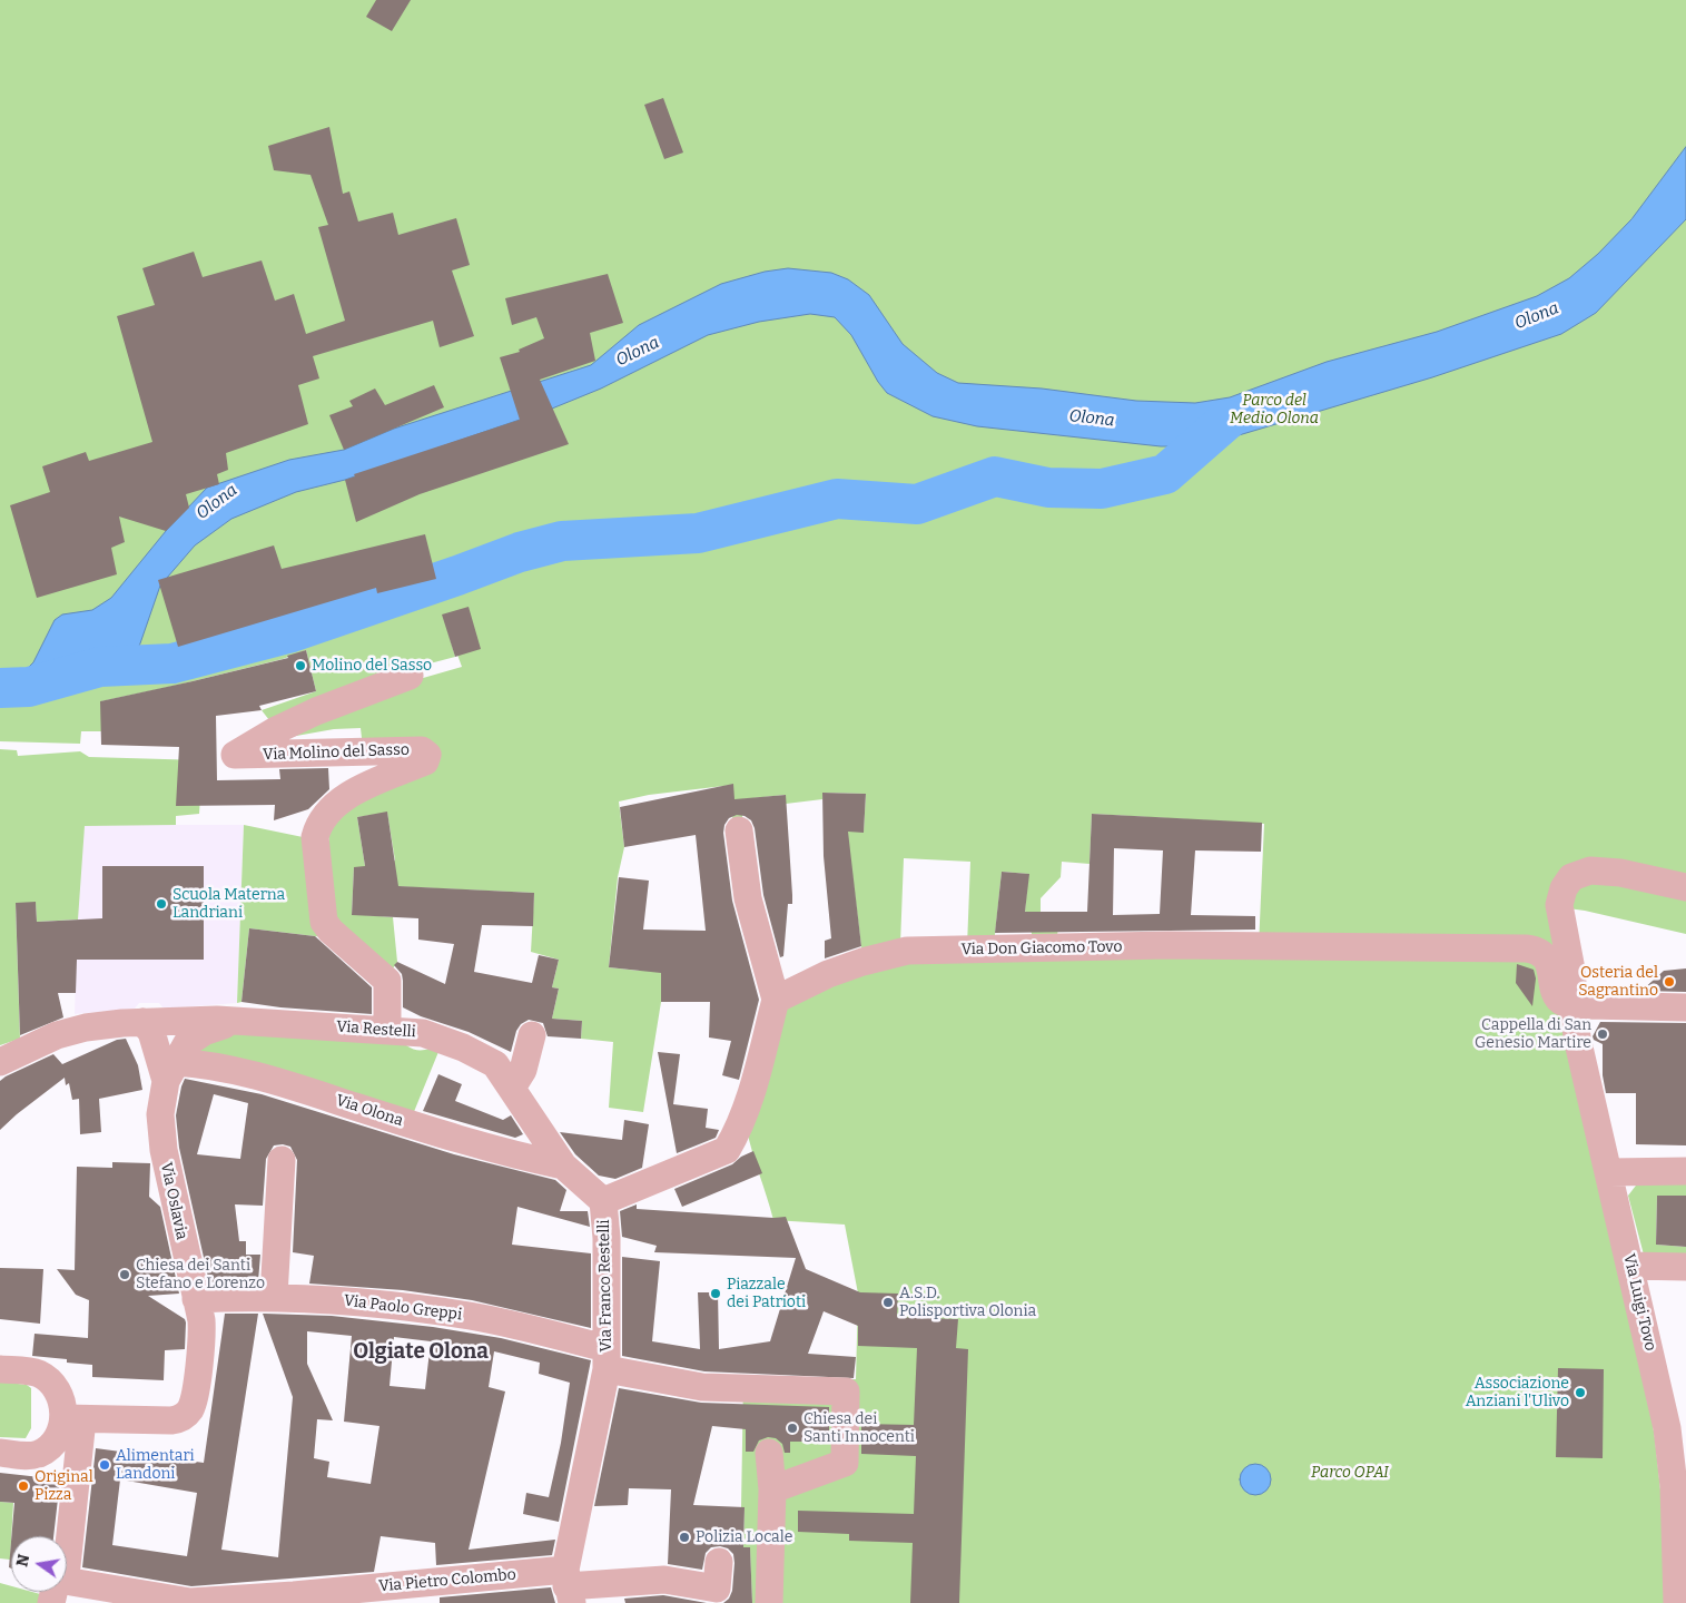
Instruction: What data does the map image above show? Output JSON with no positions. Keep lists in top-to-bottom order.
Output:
{
  "streets": {
    "street": [
      "Via Molino del Sasso",
      "Via Don Giacomo Tovo",
      "Via Restelli",
      "Via Olona",
      "Via Oslavia",
      "Via Franco Restelli",
      "Via Luigi Tovo",
      "Via Paolo Greppi",
      "Via Pietro Colombo"
    ]
  },
  "crossings": [
    ["Via Molino del Sasso", "Via Restelli"],
    ["Via Don Giacomo Tovo", "Via Luigi Tovo"],
    ["Via Restelli", "Via Olona"],
    ["Via Restelli", "Via Oslavia"],
    ["Via Restelli", "Via Franco Restelli"],
    ["Via Olona", "Via Oslavia"],
    ["Via Oslavia", "Via Paolo Greppi"],
    ["Via Franco Restelli", "Via Paolo Greppi"],
    ["Via Franco Restelli", "Via Pietro Colombo"]
  ],
  "districts": ["Olgiate Olona"],
  "water": ["Olona"],
  "parks": ["Parco del Medio Olona", "Parco OPAI"],
  "places": [
    "Molino del Sasso",
    "Scuola Materna Landriani",
    "Osteria del Sagrantino",
    "Cappella di San Genesio Martire",
    "Chiesa dei Santi Stefano e Lorenzo",
    "Piazzale dei Patrioti",
    "A.S.D. Polisportiva Olonia",
    "Associazione Anziani l'Ulivo",
    "Chiesa dei Santi Innocenti",
    "Alimentari Landoni",
    "Original Pizza",
    "Polizia Locale"
  ],
  "north": "left"
}
